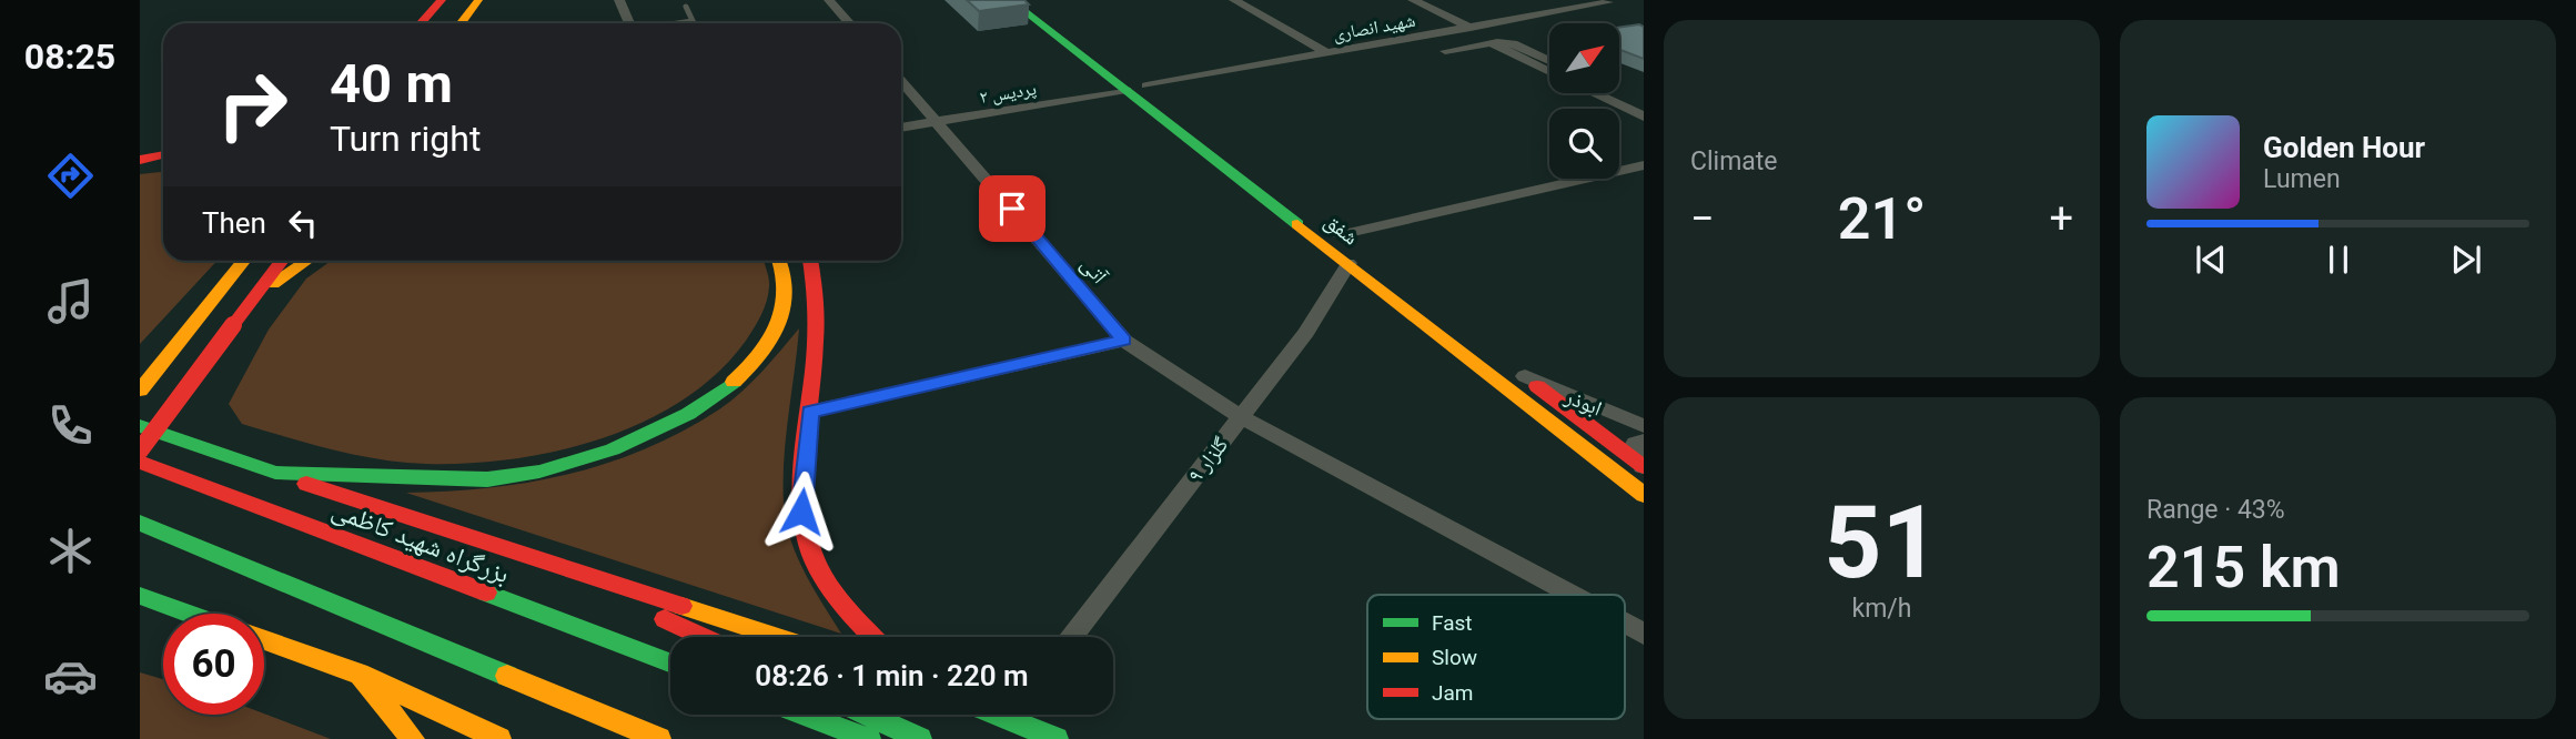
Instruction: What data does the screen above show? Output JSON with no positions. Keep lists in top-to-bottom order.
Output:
{
  "streets": {
    "main road": ["شفق", "بزرگراه شهید کاظمی"],
    "street": [
      "شهید انصاری",
      "پردیس ۲",
      "آتی",
      "ابوذر",
      "گلزار ۹"
    ]
  },
  "crossings": [
    ["شهید انصاری", "شفق"],
    ["پردیس ۲", "شفق"],
    ["پردیس ۲", "آتی"],
    ["شفق", "گلزار ۹"],
    ["آتی", "گلزار ۹"]
  ],
  "legend": ["Fast", "Slow", "Jam"],
  "north": "top right",
  "page": {
    "tabs": "08:25",
    "tile": [
      "Climate",
      ["51", "km/h"],
      ["Range · 43%", "215 km"]
    ],
    "turn": ["40 m", "Turn right"],
    "song": ["Golden Hour", "Lumen"],
    "then": "Then",
    "heat": ["−", "21°", "+"],
    "limit": "60",
    "trip": "08:26 · 1 min · 220 m"
  }
}
